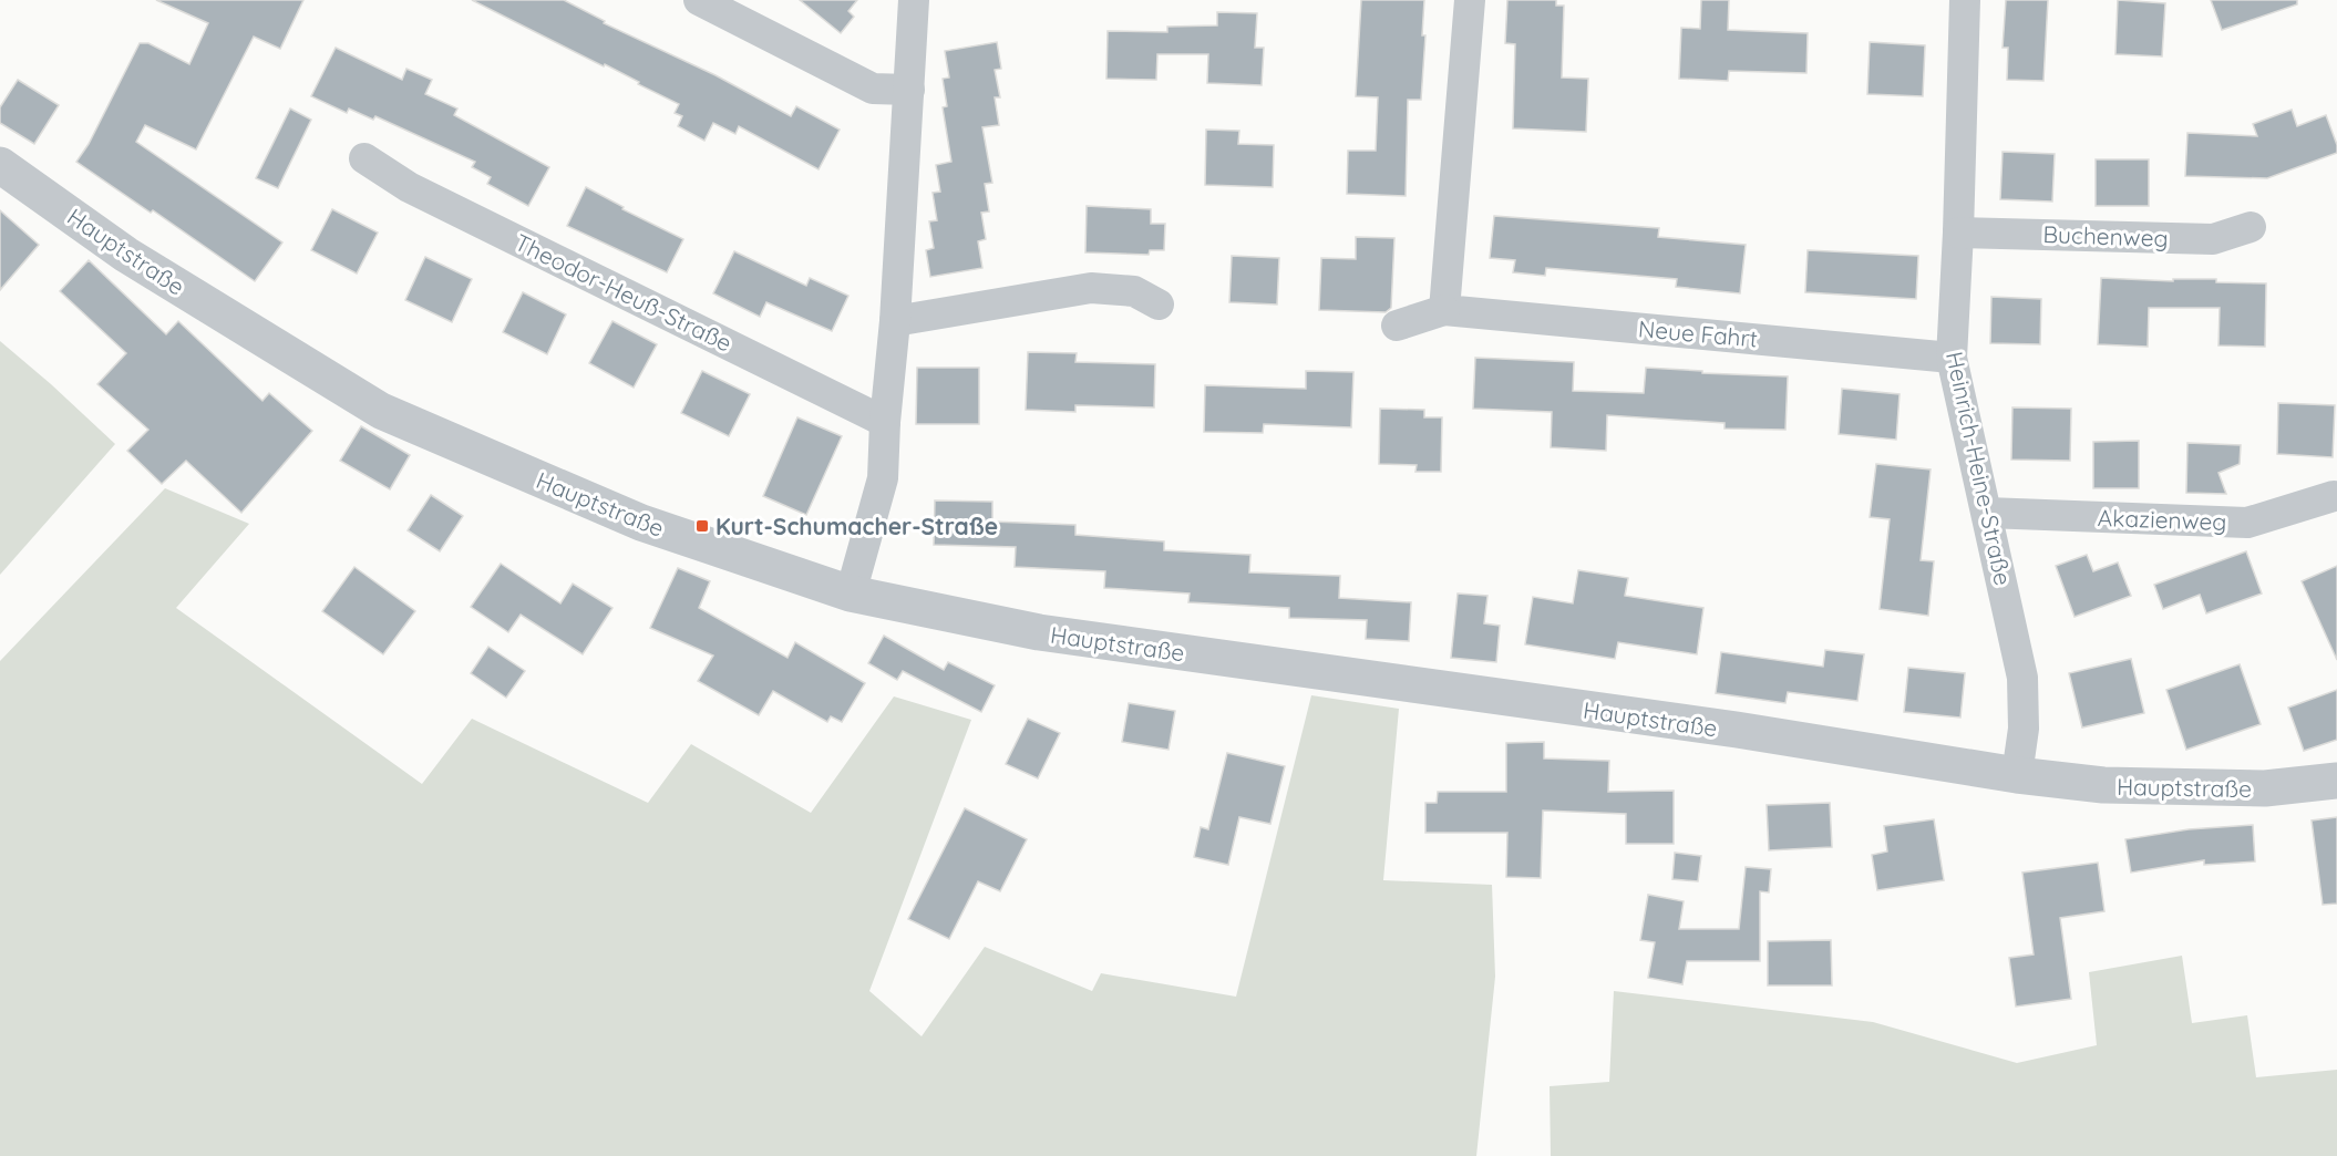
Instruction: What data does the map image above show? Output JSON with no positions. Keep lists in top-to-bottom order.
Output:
{
  "streets": {
    "street": [
      "Buchenweg",
      "Hauptstraße",
      "Theodor-Heuß-Straße",
      "Neue Fahrt",
      "Heinrich-Heine-Straße",
      "Akazienweg"
    ]
  },
  "crossings": [
    ["Buchenweg", "Heinrich-Heine-Straße"],
    ["Hauptstraße", "Heinrich-Heine-Straße"],
    ["Neue Fahrt", "Heinrich-Heine-Straße"],
    ["Heinrich-Heine-Straße", "Akazienweg"]
  ],
  "places": {
    "transit": ["Kurt-Schumacher-Straße"]
  }
}
